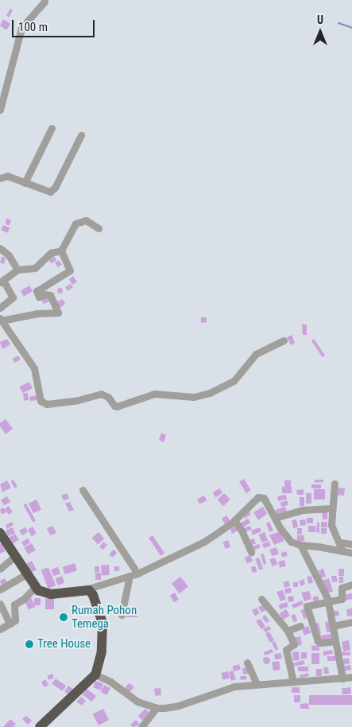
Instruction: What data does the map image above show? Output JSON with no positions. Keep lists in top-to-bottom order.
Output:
{
  "places": ["Rumah Pohon Temega", "Tree House"],
  "scale_bar": "100 m",
  "north": "top"
}
